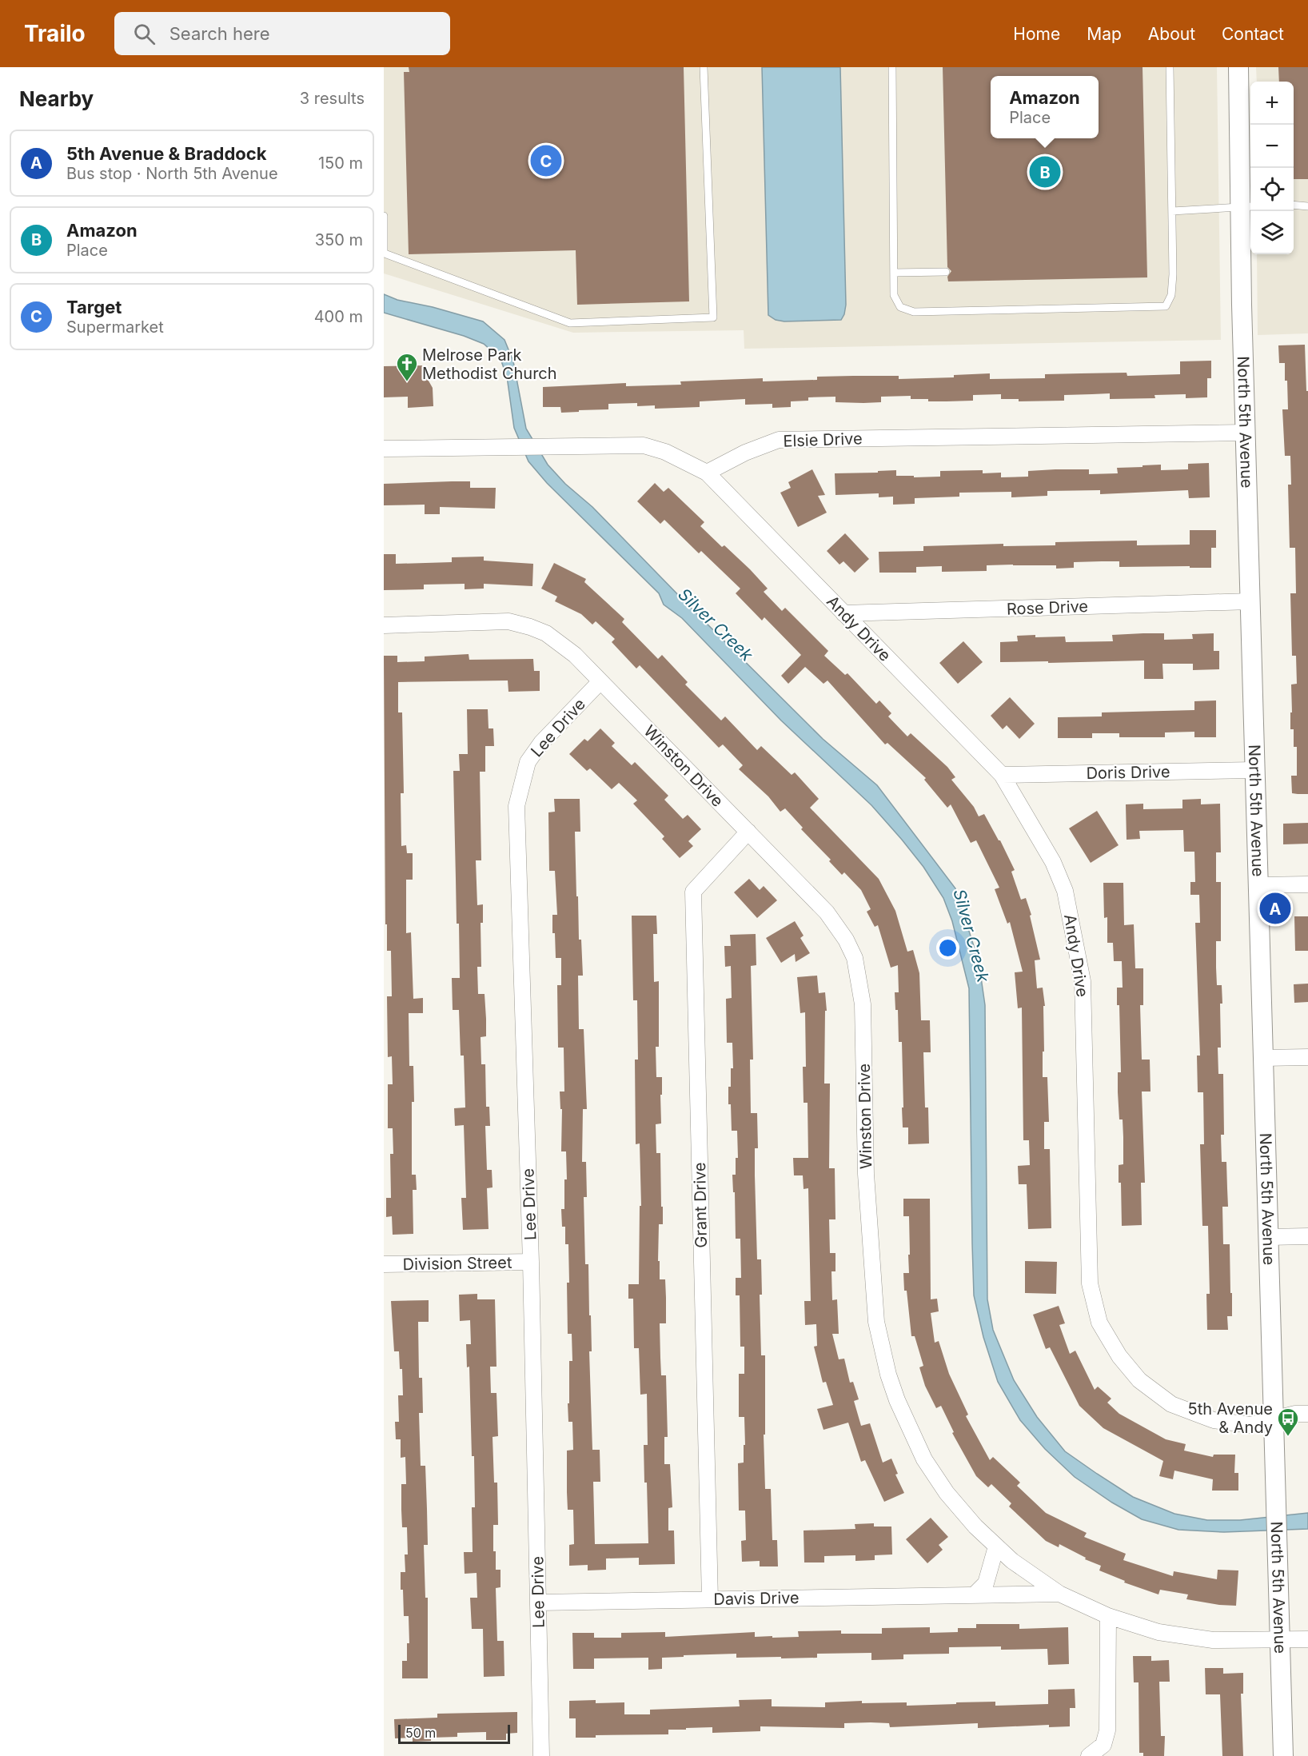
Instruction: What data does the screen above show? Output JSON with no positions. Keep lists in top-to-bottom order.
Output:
{
  "streets": {
    "street": [
      "North 5th Avenue",
      "Elsie Drive",
      "Rose Drive",
      "Andy Drive",
      "Lee Drive",
      "Winston Drive",
      "Doris Drive",
      "Grant Drive",
      "Division Street",
      "Davis Drive"
    ]
  },
  "crossings": [
    ["North 5th Avenue", "Elsie Drive"],
    ["North 5th Avenue", "Rose Drive"],
    ["North 5th Avenue", "Andy Drive"],
    ["North 5th Avenue", "Winston Drive"],
    ["North 5th Avenue", "Doris Drive"],
    ["Elsie Drive", "Andy Drive"],
    ["Rose Drive", "Andy Drive"],
    ["Andy Drive", "Doris Drive"],
    ["Lee Drive", "Winston Drive"],
    ["Lee Drive", "Division Street"],
    ["Lee Drive", "Davis Drive"],
    ["Winston Drive", "Grant Drive"],
    ["Winston Drive", "Davis Drive"],
    ["Grant Drive", "Davis Drive"]
  ],
  "water": ["Silver Creek"],
  "places": {
    "church": ["Melrose Park Methodist Church"],
    "bus stop": ["5th Avenue & Andy"]
  },
  "scale_bar": "50 m",
  "page": {
    "header": "Trailo",
    "search": "Search here",
    "nav": [
      "Home",
      "Map",
      "About",
      "Contact"
    ],
    "heading": ["Nearby", "3 results"],
    "popup": ["Amazon", "Place"],
    "map_buttons": ["+", "−"],
    "list": [
      {
        "mark": "A",
        "name": "5th Avenue & Braddock",
        "note": "Bus stop · North 5th Avenue",
        "value": "150 m"
      },
      {
        "mark": "B",
        "name": "Amazon",
        "note": "Place",
        "value": "350 m"
      },
      {
        "mark": "C",
        "name": "Target",
        "note": "Supermarket",
        "value": "400 m"
      }
    ],
    "pins": ["C", "B", "A"],
    "scale": "50 m"
  }
}
